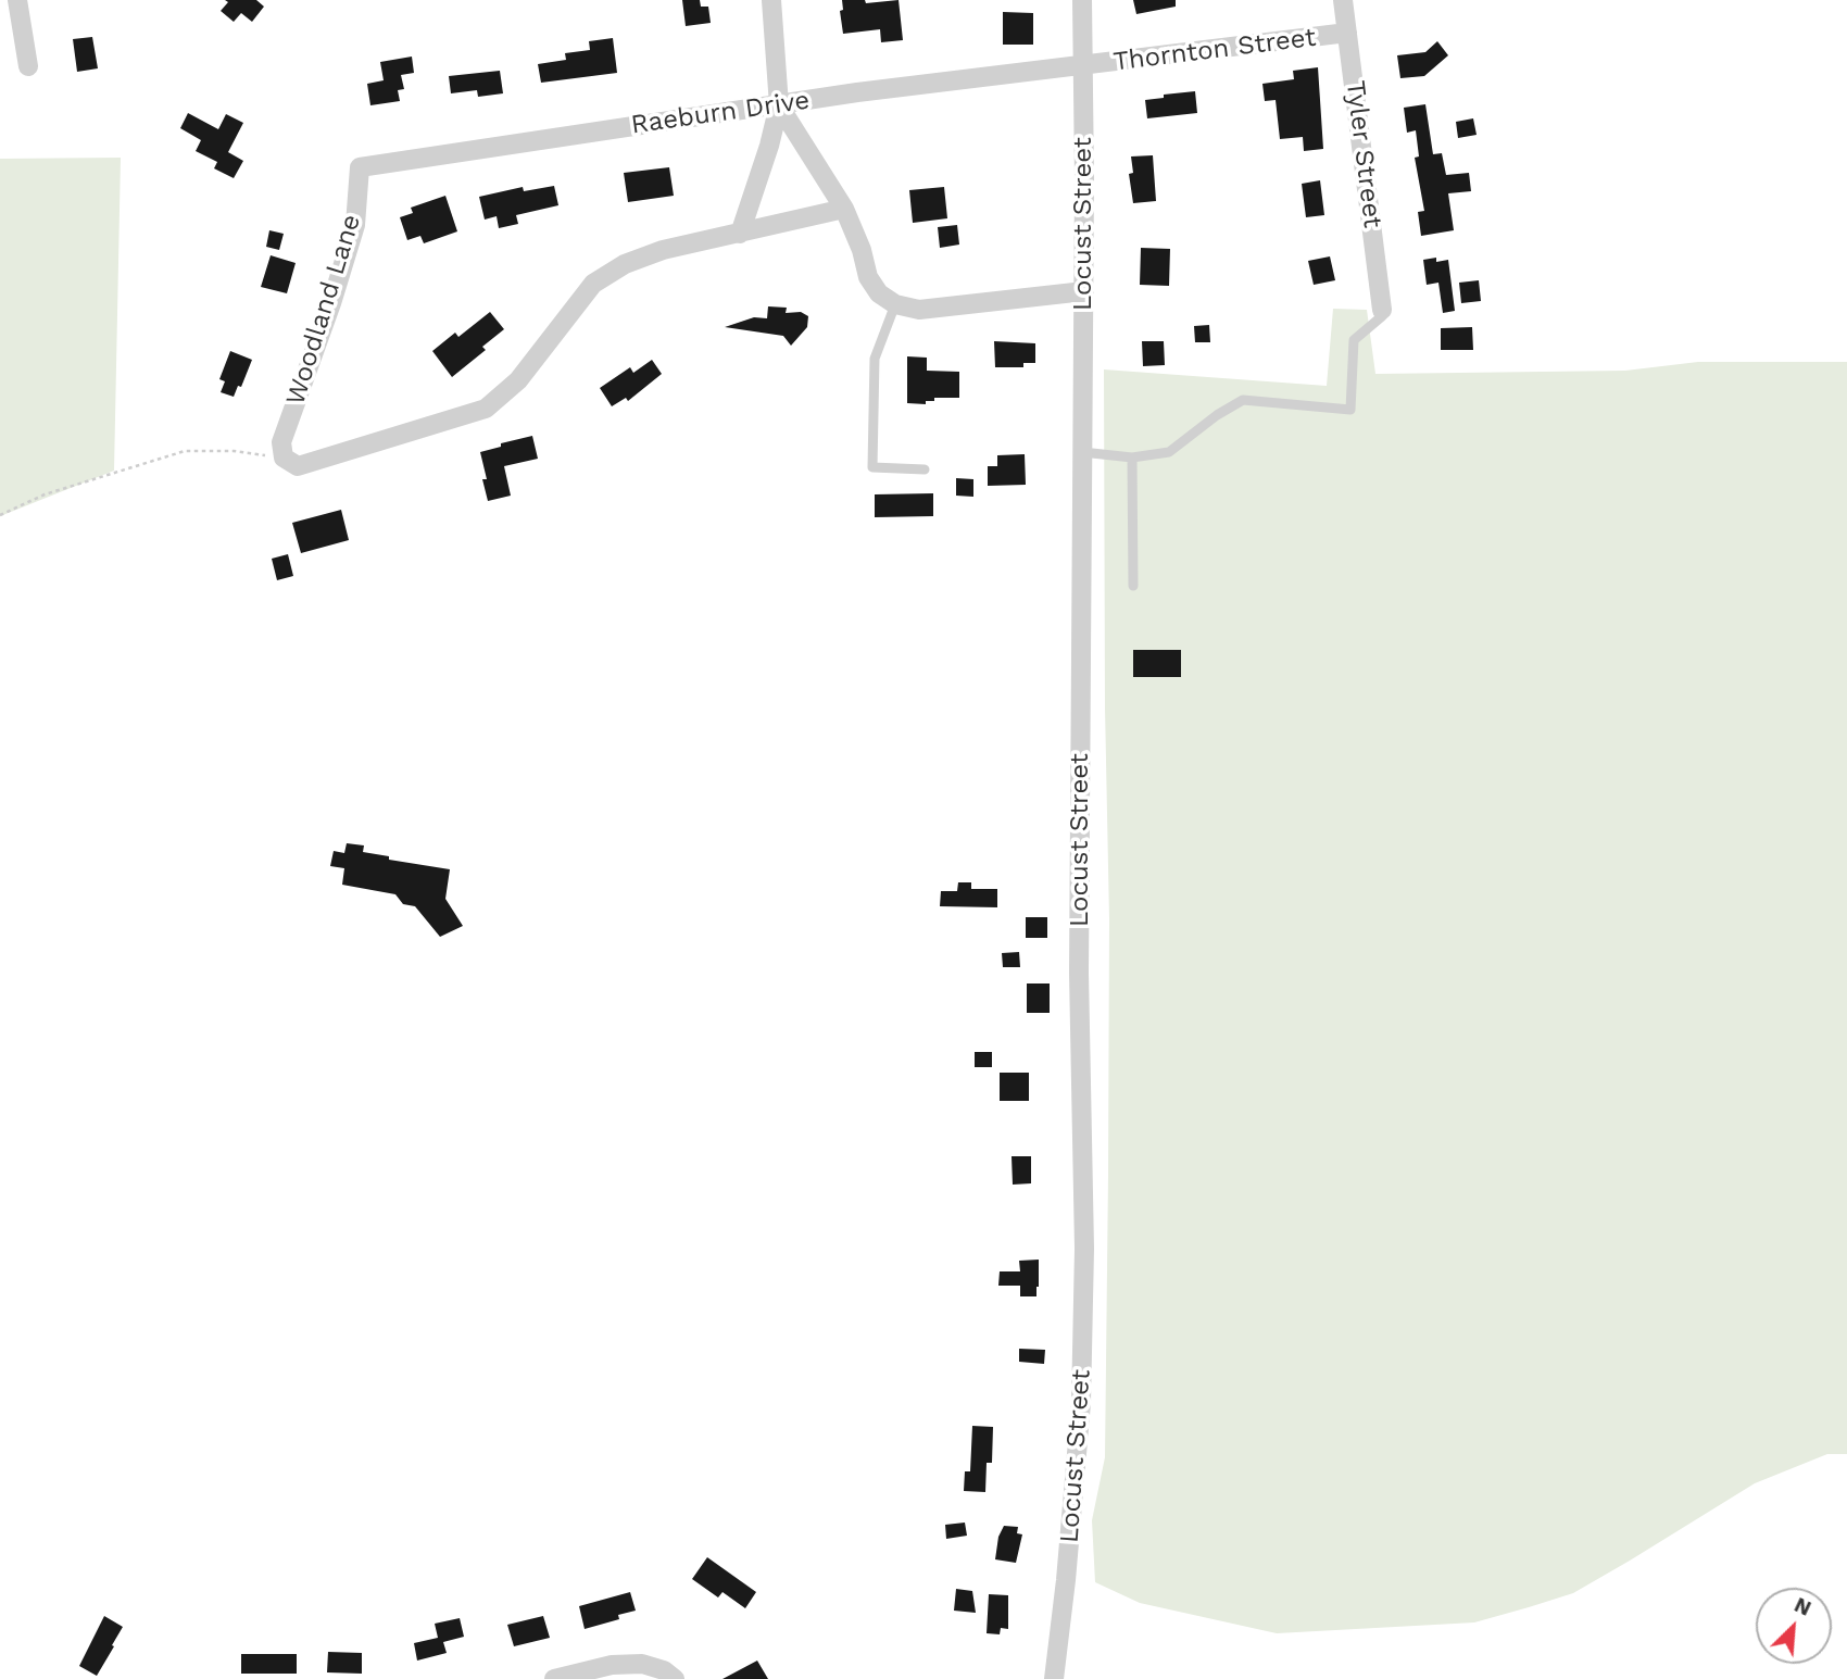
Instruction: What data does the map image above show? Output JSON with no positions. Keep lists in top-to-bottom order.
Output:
{
  "streets": {
    "street": [
      "Thornton Street",
      "Raeburn Drive",
      "Tyler Street",
      "Locust Street",
      "Woodland Lane"
    ]
  },
  "crossings": [
    ["Thornton Street", "Raeburn Drive"],
    ["Thornton Street", "Tyler Street"],
    ["Thornton Street", "Locust Street"],
    ["Raeburn Drive", "Locust Street"],
    ["Raeburn Drive", "Woodland Lane"]
  ],
  "north": "top right"
}
